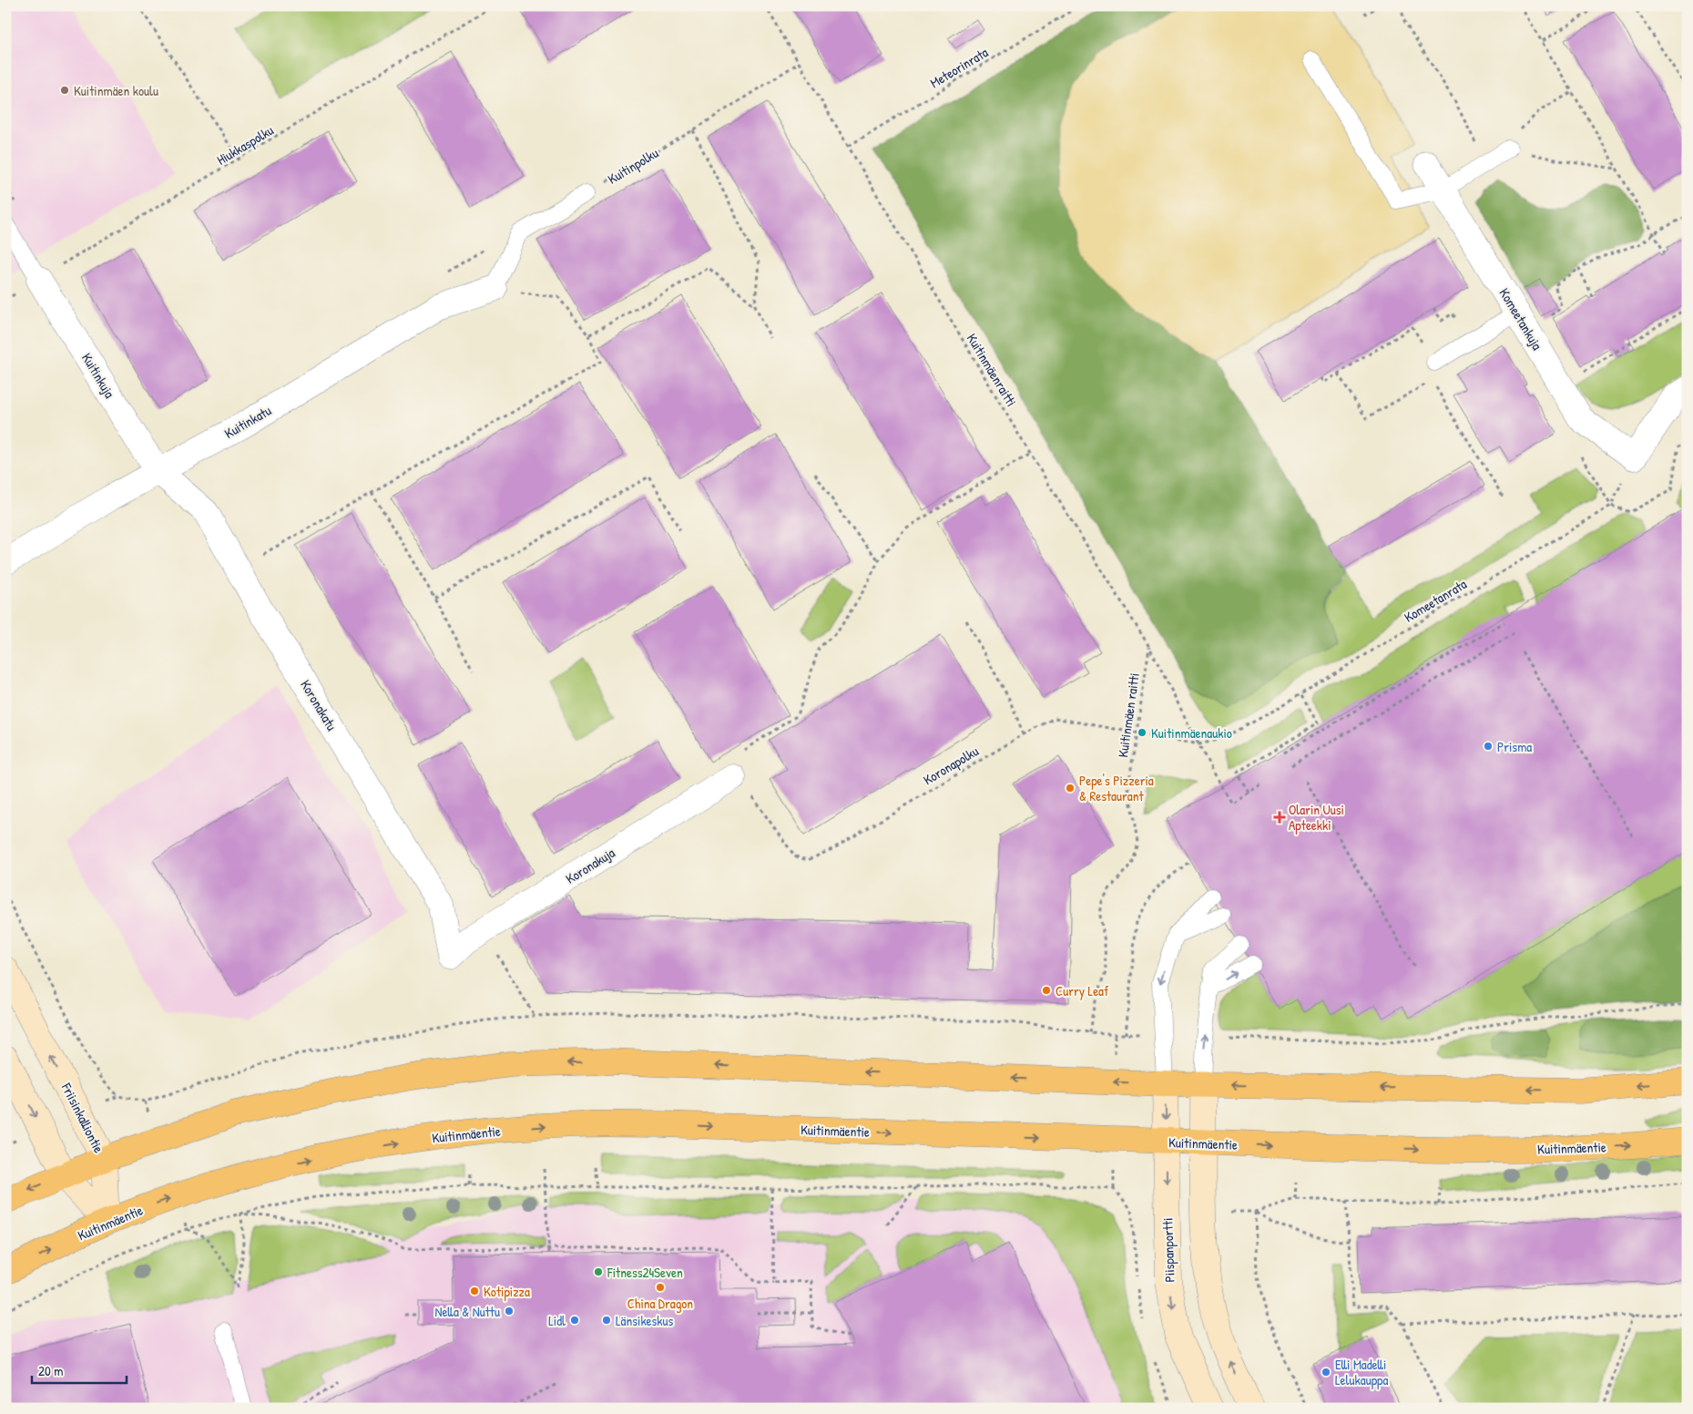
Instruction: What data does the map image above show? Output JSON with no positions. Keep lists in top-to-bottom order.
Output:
{
  "streets": {
    "main road": ["Kuitinmäentie"],
    "street": [
      "Komeetankuja",
      "Kuitinkuja",
      "Kuitinkatu",
      "Koronakatu",
      "Koronakuja",
      "Friisinkalliontie",
      "Piispanportti"
    ],
    "path": [
      "Meteorinrata",
      "Hiukkaspolku",
      "Kuitinpolku",
      "Kuitinmäenraitti",
      "Komeetanrata",
      "Kuitinmäen raitti",
      "Koronapolku"
    ]
  },
  "crossings": [
    ["Meteorinrata", "Kuitinmäenraitti"],
    ["Hiukkaspolku", "Kuitinkuja"],
    ["Kuitinpolku", "Kuitinmäenraitti"],
    ["Kuitinmäenraitti", "Kuitinmäen raitti"],
    ["Kuitinmäenraitti", "Koronapolku"],
    ["Kuitinkuja", "Kuitinkatu"],
    ["Kuitinkuja", "Koronakatu"],
    ["Kuitinkatu", "Koronakatu"],
    ["Komeetanrata", "Koronapolku"],
    ["Koronakatu", "Koronakuja"],
    ["Kuitinmäen raitti", "Koronapolku"],
    ["Koronapolku", "Koronakuja"],
    ["Friisinkalliontie", "Kuitinmäentie"],
    ["Kuitinmäentie", "Piispanportti"]
  ],
  "places": {
    "other": [
      "Kuitinmäen koulu",
      "Kuitinmäenaukio",
      "Prisma",
      "Pepe's Pizzeria & Restaurant",
      "Curry Leaf",
      "Fitness24Seven",
      "China Dragon",
      "Kotipizza",
      "Nella & Nuttu",
      "Lidl",
      "Länsikeskus",
      "Elli Madelli Lelukauppa"
    ],
    "health": ["Olarin Uusi Apteekki"]
  },
  "scale_bar": "20 m"
}
